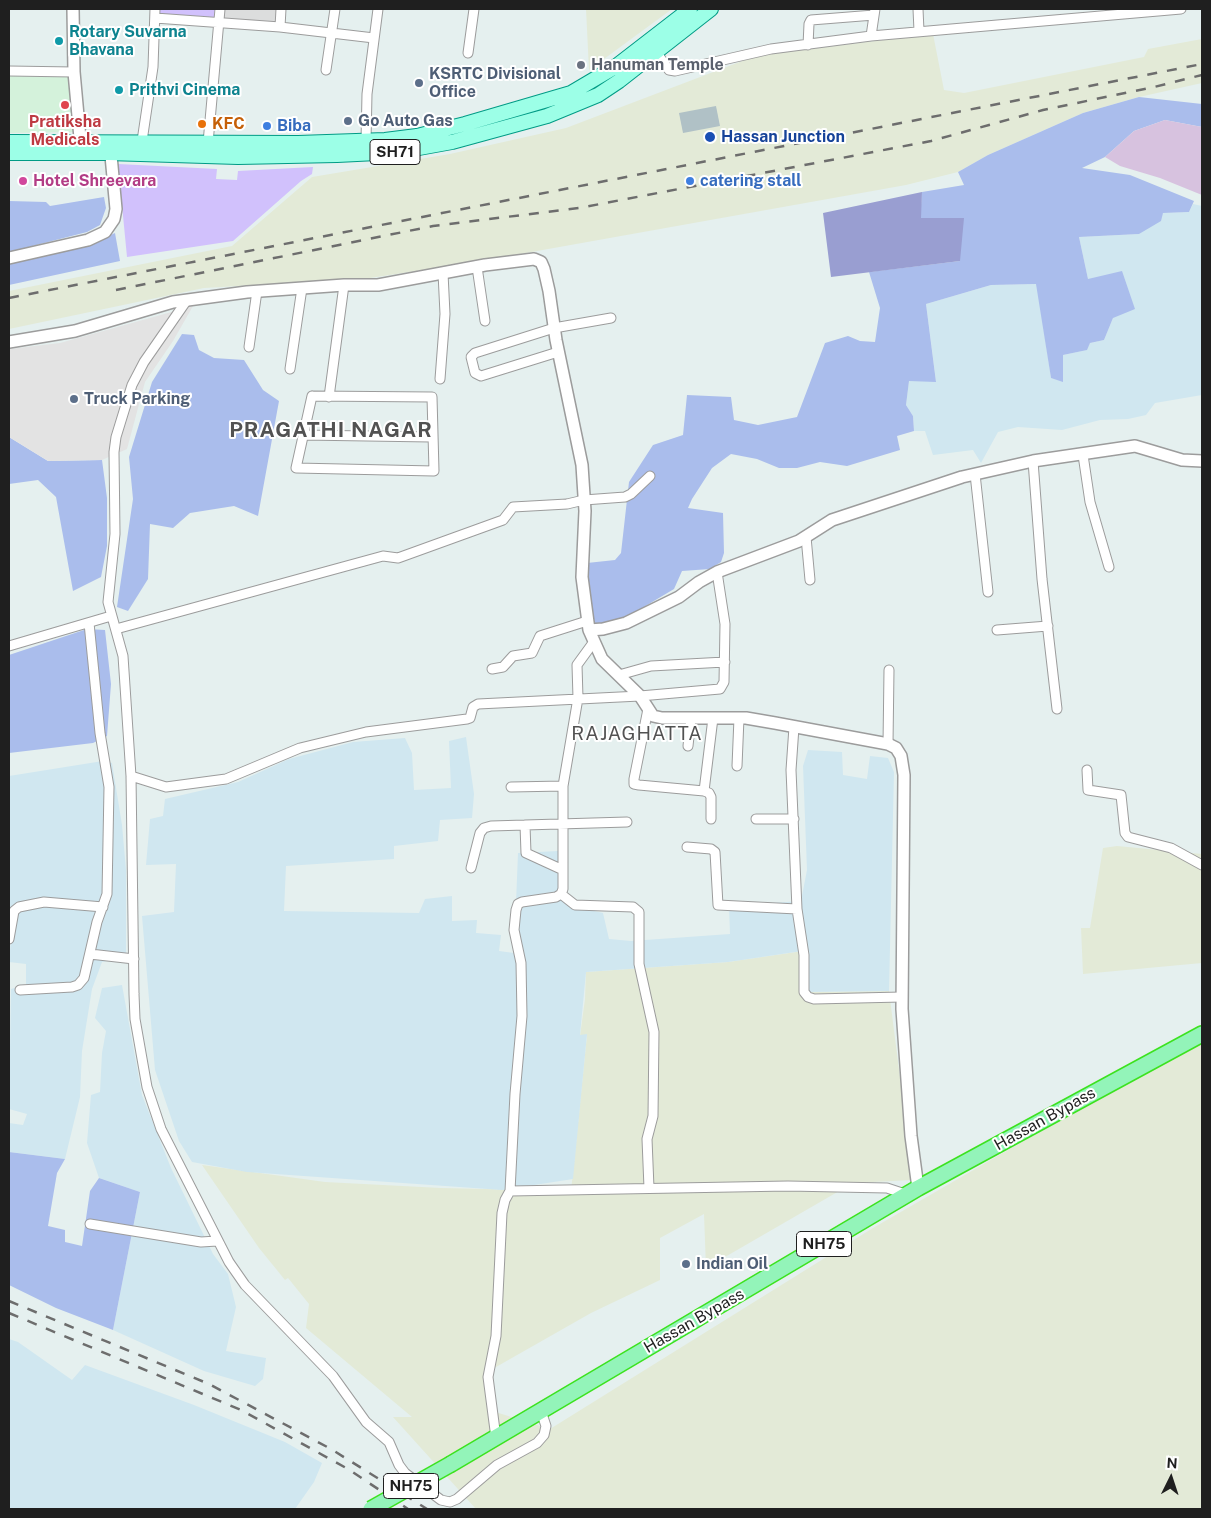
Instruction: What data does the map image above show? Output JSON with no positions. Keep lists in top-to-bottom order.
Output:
{
  "streets": {
    "highway": ["Hassan Bypass", "NH75"],
    "main road": ["SH71"]
  },
  "districts": ["PRAGATHI NAGAR", "RAJAGHATTA"],
  "places": [
    "Rotary Suvarna Bhavana",
    "Hanuman Temple",
    "KSRTC Divisional Office",
    "Prithvi Cinema",
    "Pratiksha Medicals",
    "Go Auto Gas",
    "KFC",
    "Biba",
    "Hassan Junction",
    "Hotel Shreevara",
    "catering stall",
    "Truck Parking",
    "Indian Oil"
  ],
  "north": "top"
}
